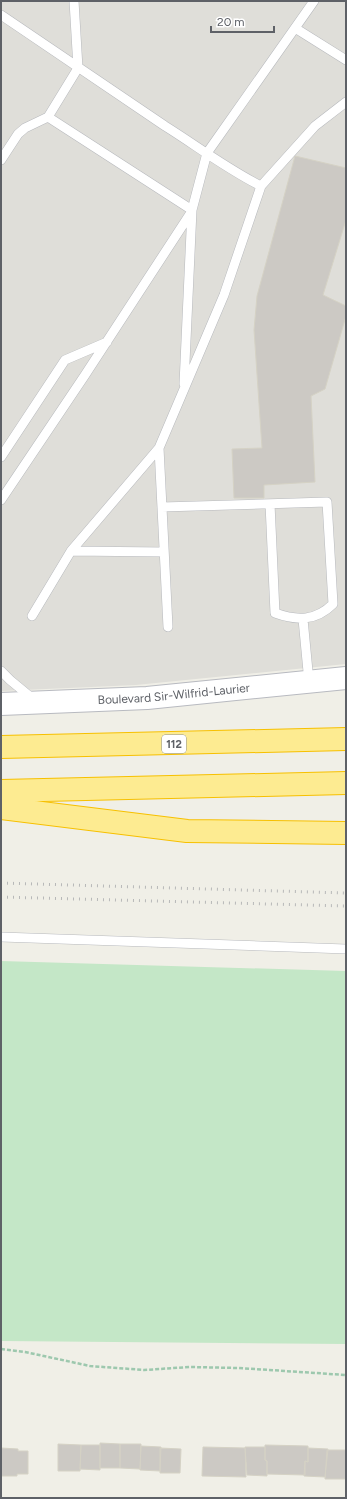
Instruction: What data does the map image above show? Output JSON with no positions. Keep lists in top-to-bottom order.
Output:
{
  "streets": {
    "highway": ["112"],
    "street": ["Boulevard Sir-Wilfrid-Laurier"]
  },
  "scale_bar": "20 m"
}
